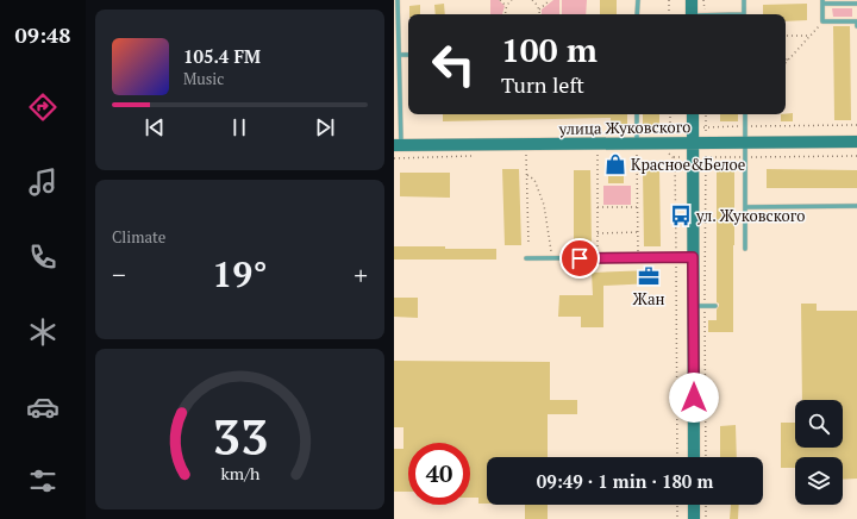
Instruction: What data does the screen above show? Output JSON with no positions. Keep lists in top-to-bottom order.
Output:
{
  "streets": {
    "street": ["улица Жуковского"]
  },
  "places": {
    "shop": ["Красное&Белое"],
    "bus stop": ["ул. Жуковского"],
    "office": ["Жан"]
  },
  "page": {
    "tabs": "09:48",
    "turn": ["100 m", "Turn left"],
    "song": ["105.4 FM", "Music"],
    "tile": "Climate",
    "heat": ["−", "19°", "+"],
    "limit": "40",
    "trip": "09:49 · 1 min · 180 m",
    "gauge": ["33", "km/h"]
  }
}
